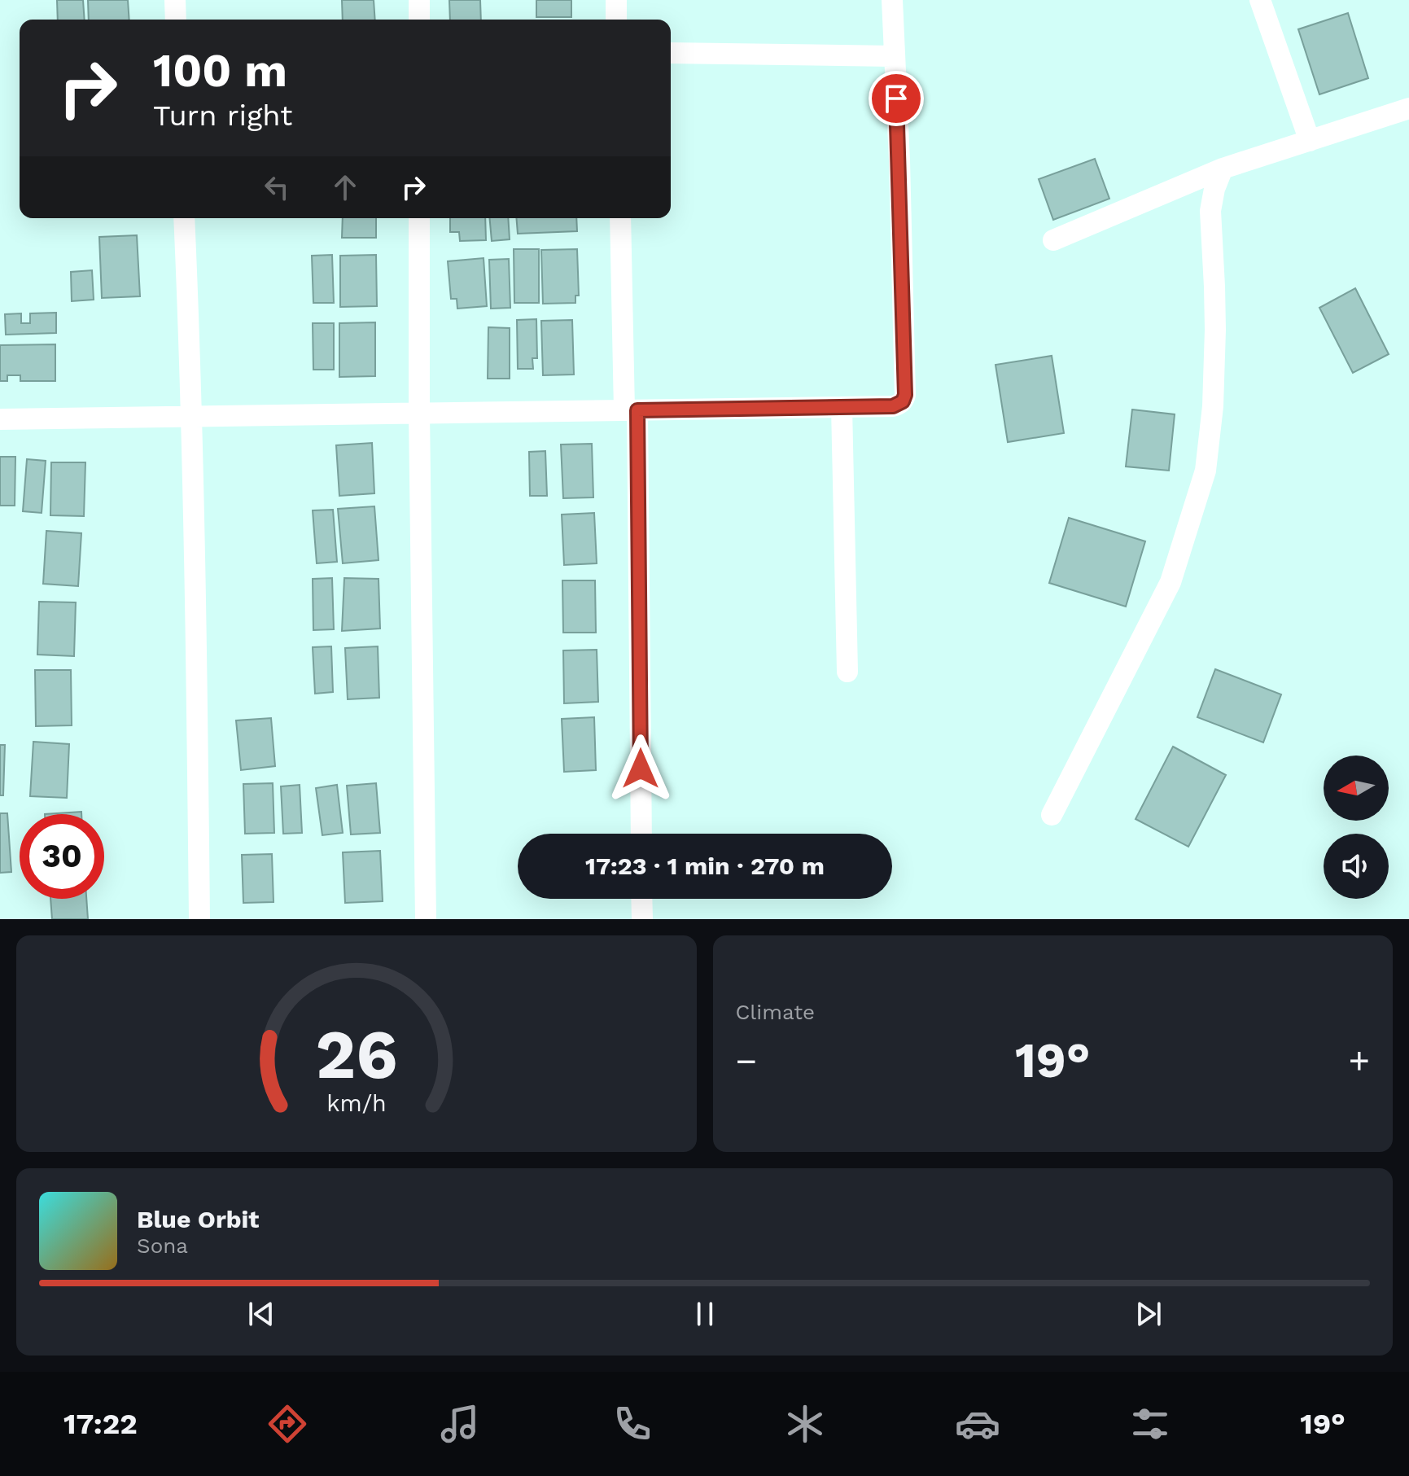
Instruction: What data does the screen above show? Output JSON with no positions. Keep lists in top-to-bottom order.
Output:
{
  "north": "left",
  "page": {
    "turn": ["100 m", "Turn right"],
    "limit": "30",
    "trip": "17:23 · 1 min · 270 m",
    "tile": "Climate",
    "heat": ["−", "19°", "+"],
    "song": ["Blue Orbit", "Sona"],
    "tabs": ["17:22", "19°"],
    "gauge": ["26", "km/h"]
  }
}
